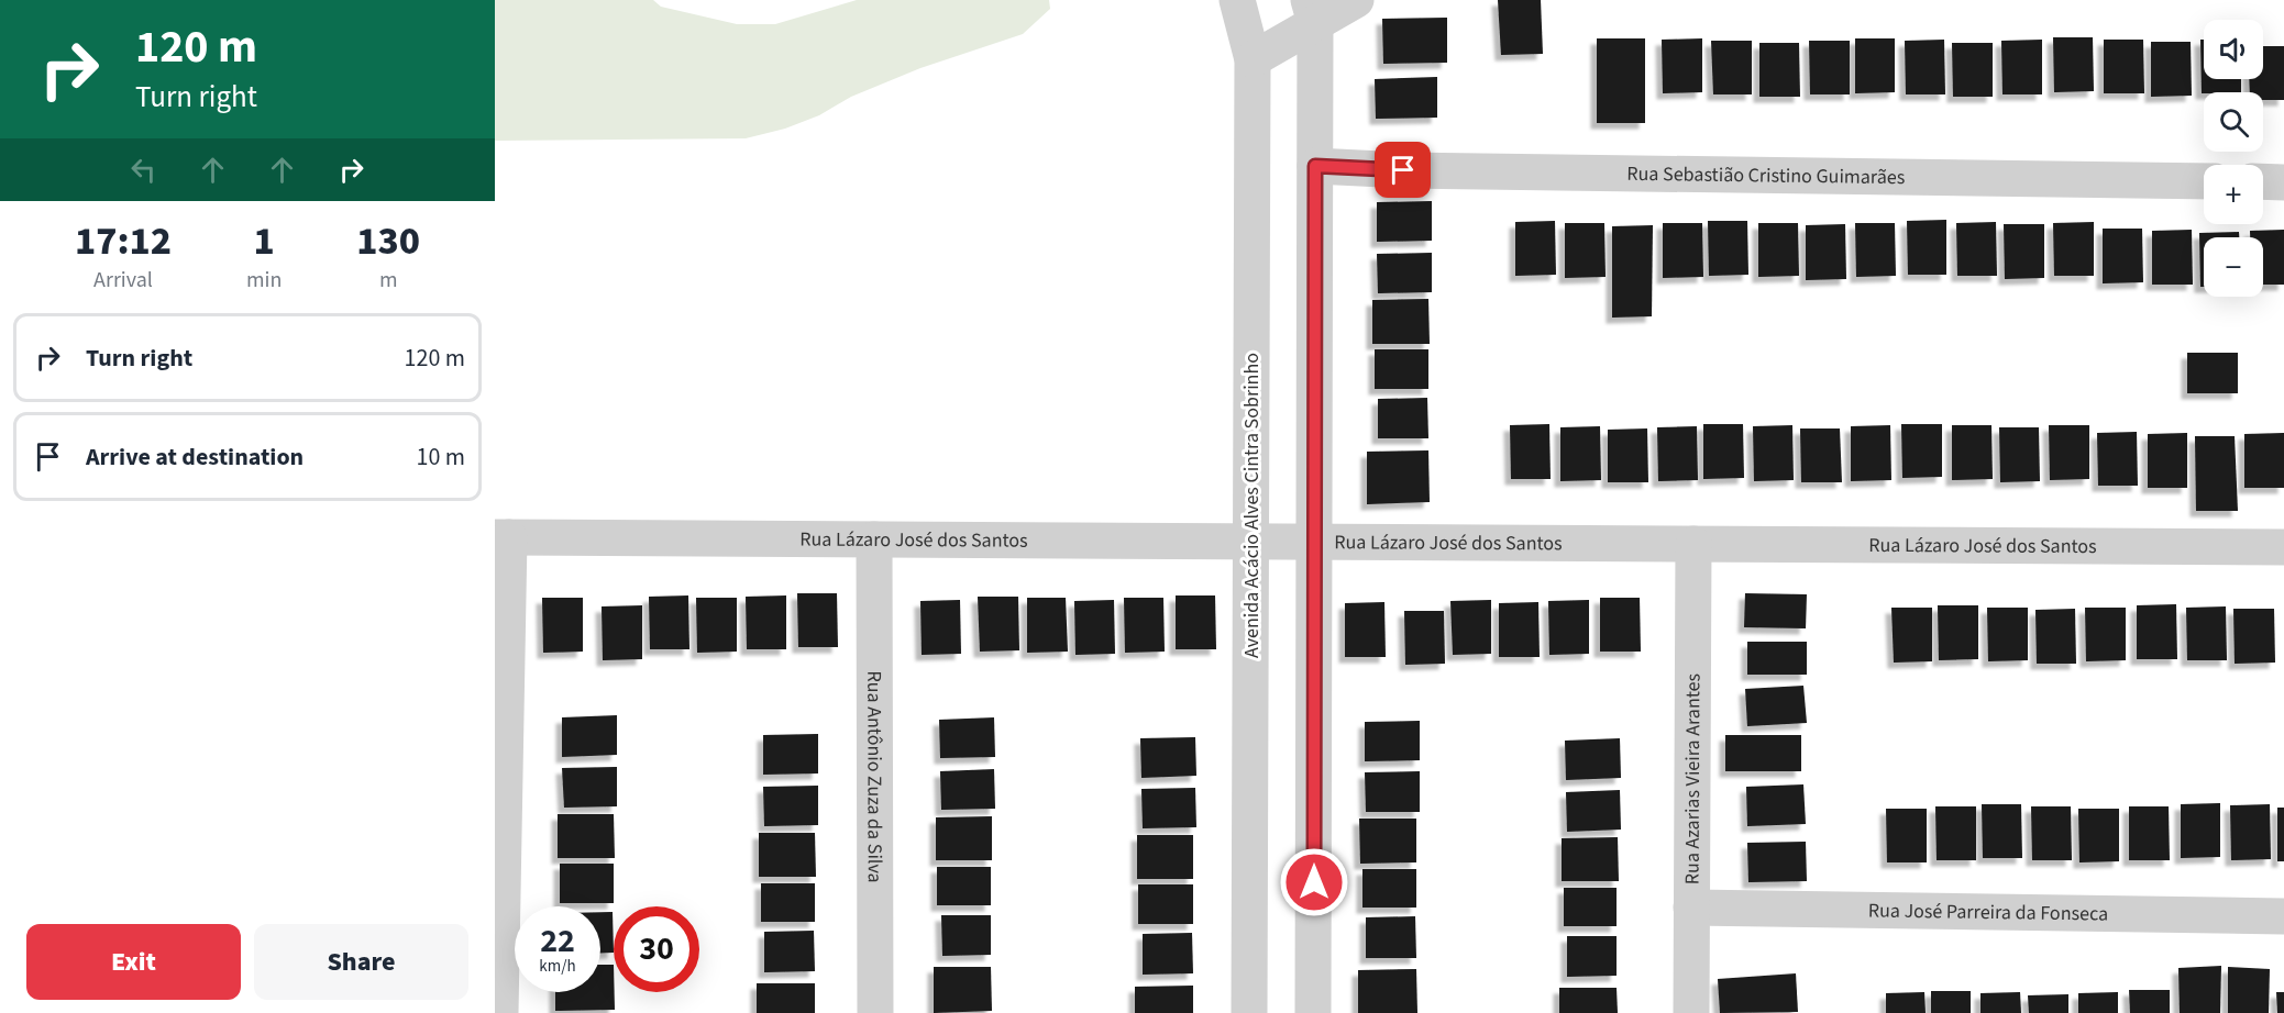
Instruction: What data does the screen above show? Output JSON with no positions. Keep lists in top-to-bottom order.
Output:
{
  "streets": {
    "street": [
      "Rua Sebastião Cristino Guimarães",
      "Avenida Acácio Alves Cintra Sobrinho",
      "Rua Lázaro José dos Santos",
      "Rua Antônio Zuza da Silva",
      "Rua Azarias Vieira Arantes",
      "Rua José Parreira da Fonseca"
    ]
  },
  "crossings": [
    ["Avenida Acácio Alves Cintra Sobrinho", "Rua Lázaro José dos Santos"],
    ["Rua Lázaro José dos Santos", "Rua Antônio Zuza da Silva"],
    ["Rua Lázaro José dos Santos", "Rua Azarias Vieira Arantes"],
    ["Rua Azarias Vieira Arantes", "Rua José Parreira da Fonseca"]
  ],
  "page": {
    "turn": ["120 m", "Turn right"],
    "map_buttons": ["+", "−"],
    "eta": [
      "17:12",
      "Arrival",
      "1",
      "min",
      "130",
      "m"
    ],
    "list": [
      {
        "name": "Turn right",
        "value": "120 m"
      },
      {
        "name": "Arrive at destination",
        "value": "10 m"
      }
    ],
    "speed": "22 km/h",
    "limit": "30",
    "buttons": ["Exit", "Share"]
  }
}
